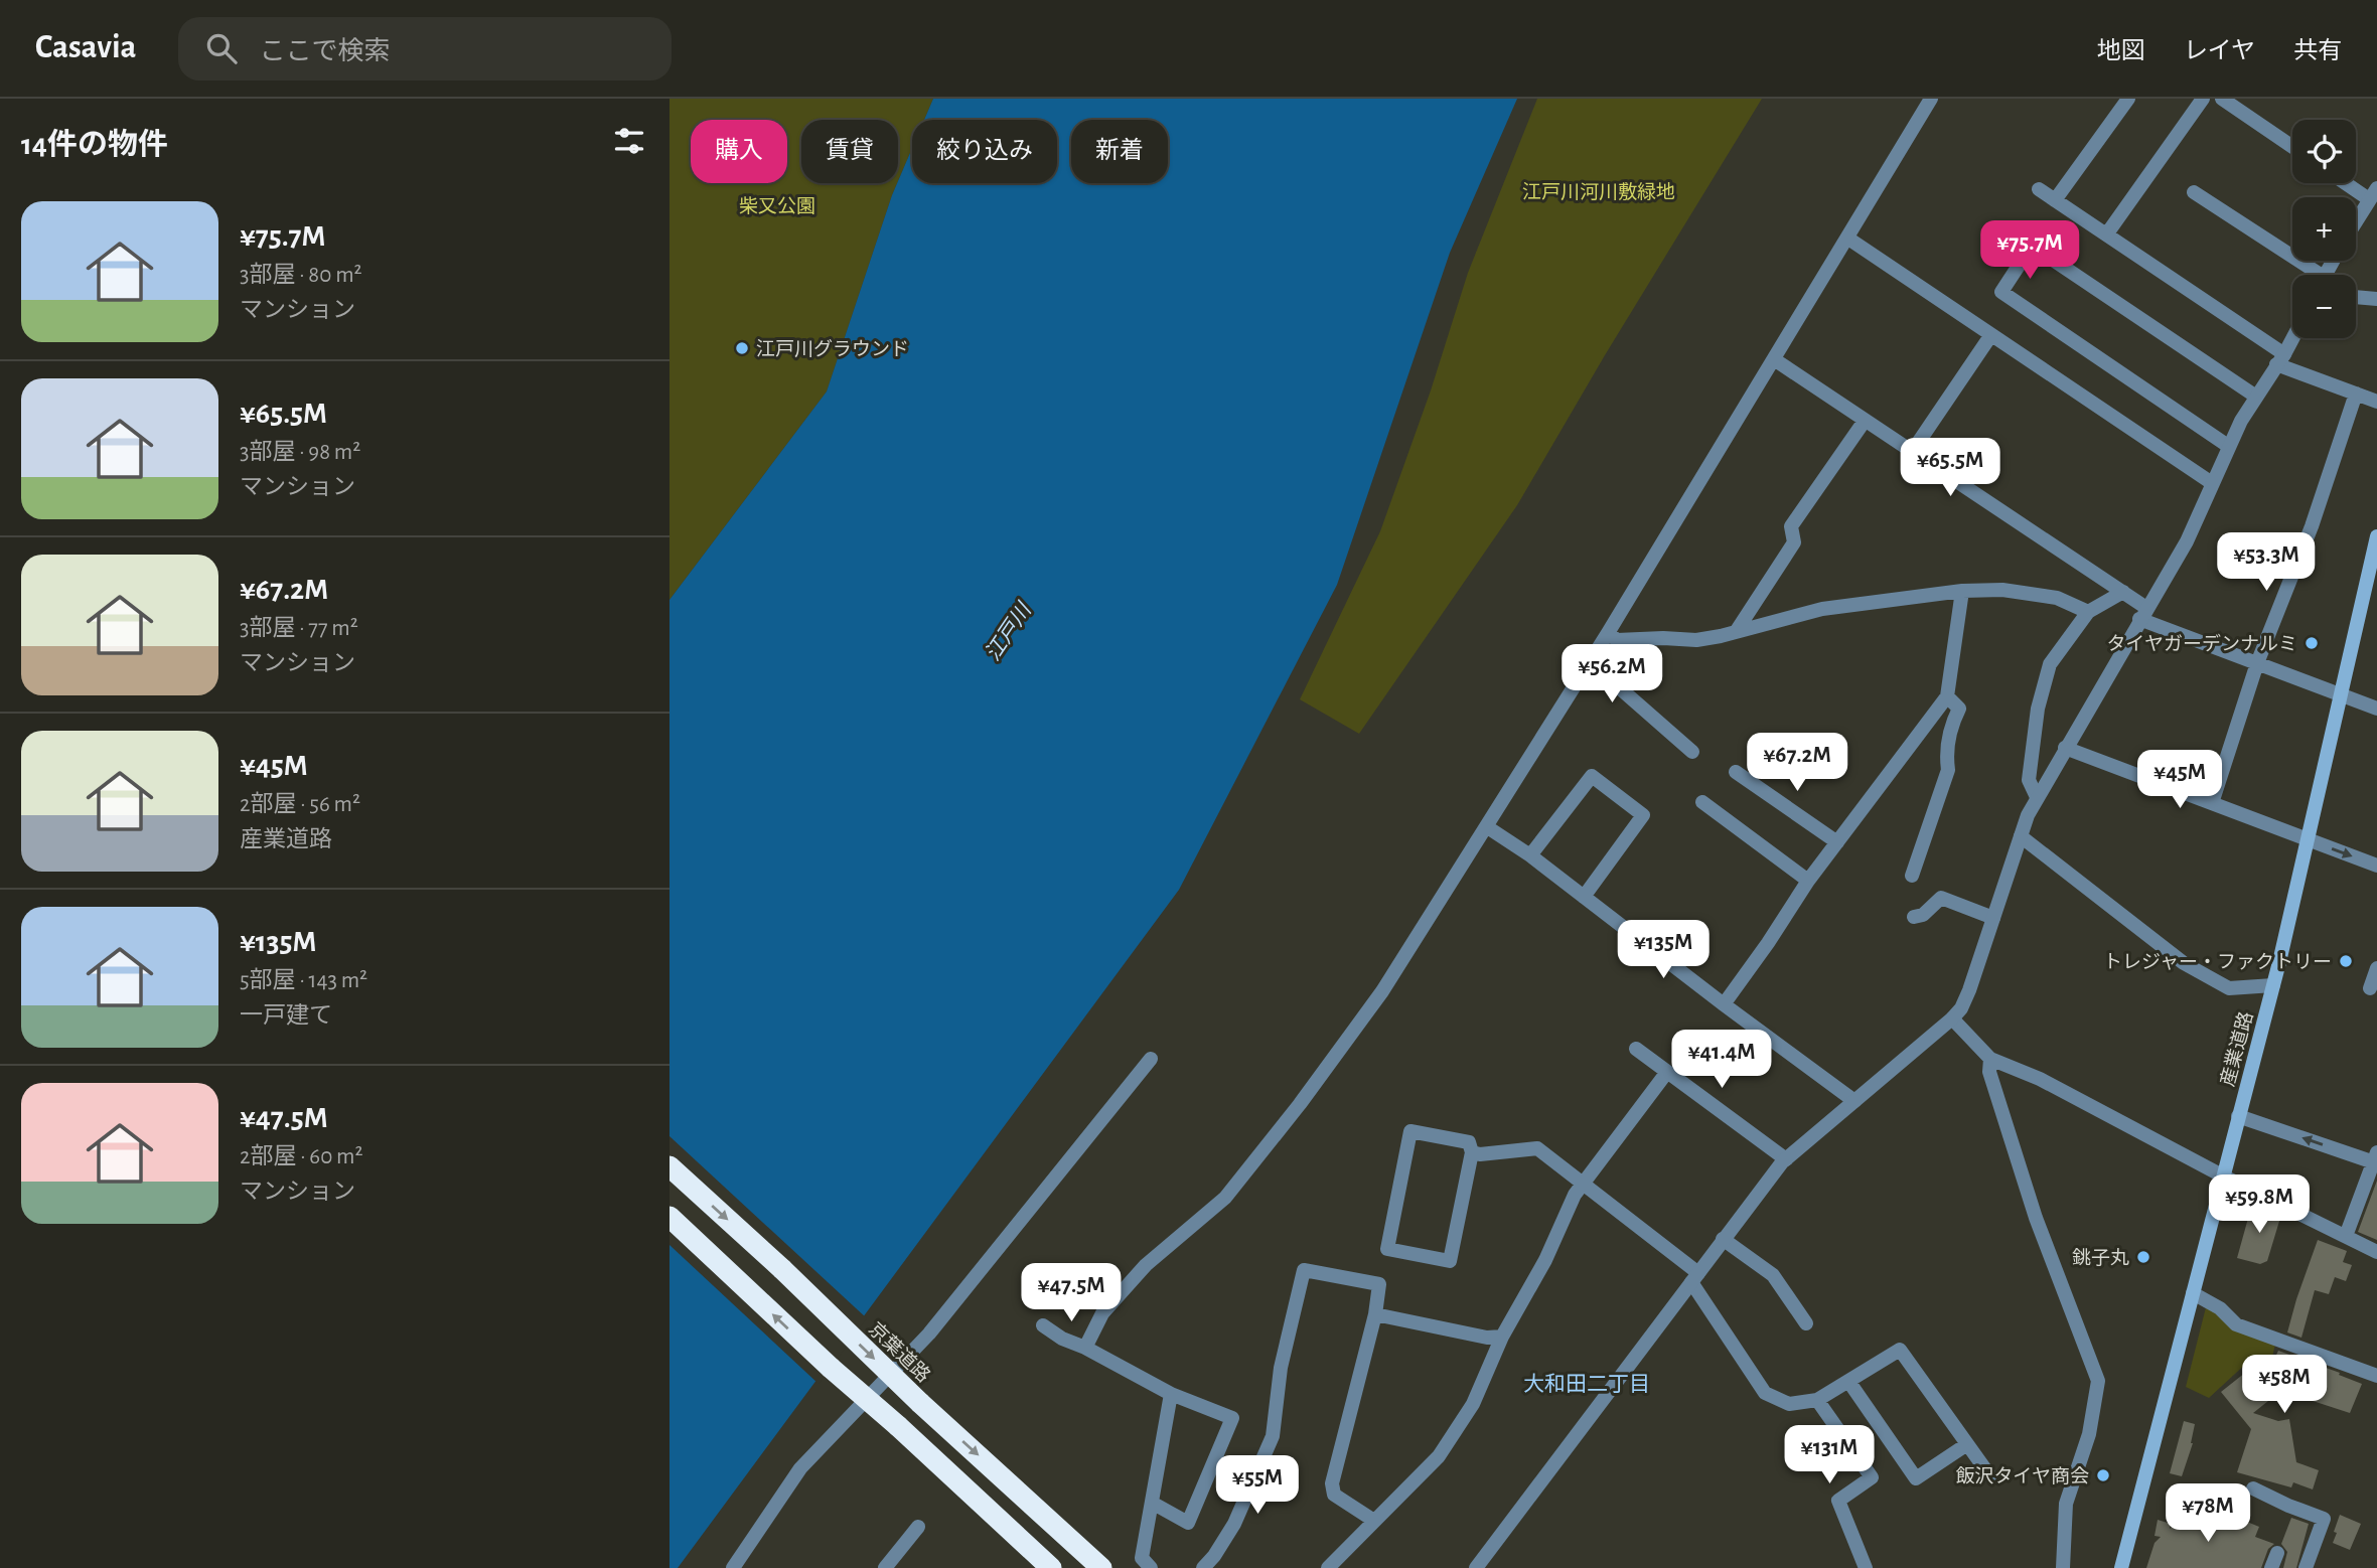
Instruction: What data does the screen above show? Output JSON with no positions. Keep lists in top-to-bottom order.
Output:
{
  "streets": {
    "highway": ["京葉道路"],
    "main road": ["産業道路"]
  },
  "districts": ["大和田二丁目"],
  "water": ["江戸川"],
  "parks": ["江戸川河川敷緑地", "柴又公園"],
  "places": [
    "江戸川グラウンド",
    "タイヤガーデンナルミ",
    "トレジャー・ファクトリー",
    "銚子丸",
    "飯沢タイヤ商会"
  ],
  "page": {
    "header": "Casavia",
    "search": "ここで検索",
    "nav": ["地図", "レイヤ", "共有"],
    "heading": "14件の物件",
    "map_buttons": ["+", "−"],
    "chip": [
      "購入",
      "賃貸",
      "絞り込み",
      "新着"
    ],
    "list": [
      {
        "name": "¥75.7M",
        "note": "3部屋 · 80 m² · マンション"
      },
      {
        "name": "¥65.5M",
        "note": "3部屋 · 98 m² · マンション"
      },
      {
        "name": "¥67.2M",
        "note": "3部屋 · 77 m² · マンション"
      },
      {
        "name": "¥45M",
        "note": "2部屋 · 56 m² · 産業道路"
      },
      {
        "name": "¥135M",
        "note": "5部屋 · 143 m² · 一戸建て"
      },
      {
        "name": "¥47.5M",
        "note": "2部屋 · 60 m² · マンション"
      }
    ],
    "price": [
      "¥75.7M",
      "¥65.5M",
      "¥53.3M",
      "¥56.2M",
      "¥67.2M",
      "¥45M",
      "¥135M",
      "¥41.4M",
      "¥59.8M",
      "¥47.5M",
      "¥58M",
      "¥131M",
      "¥55M",
      "¥78M"
    ]
  }
}
